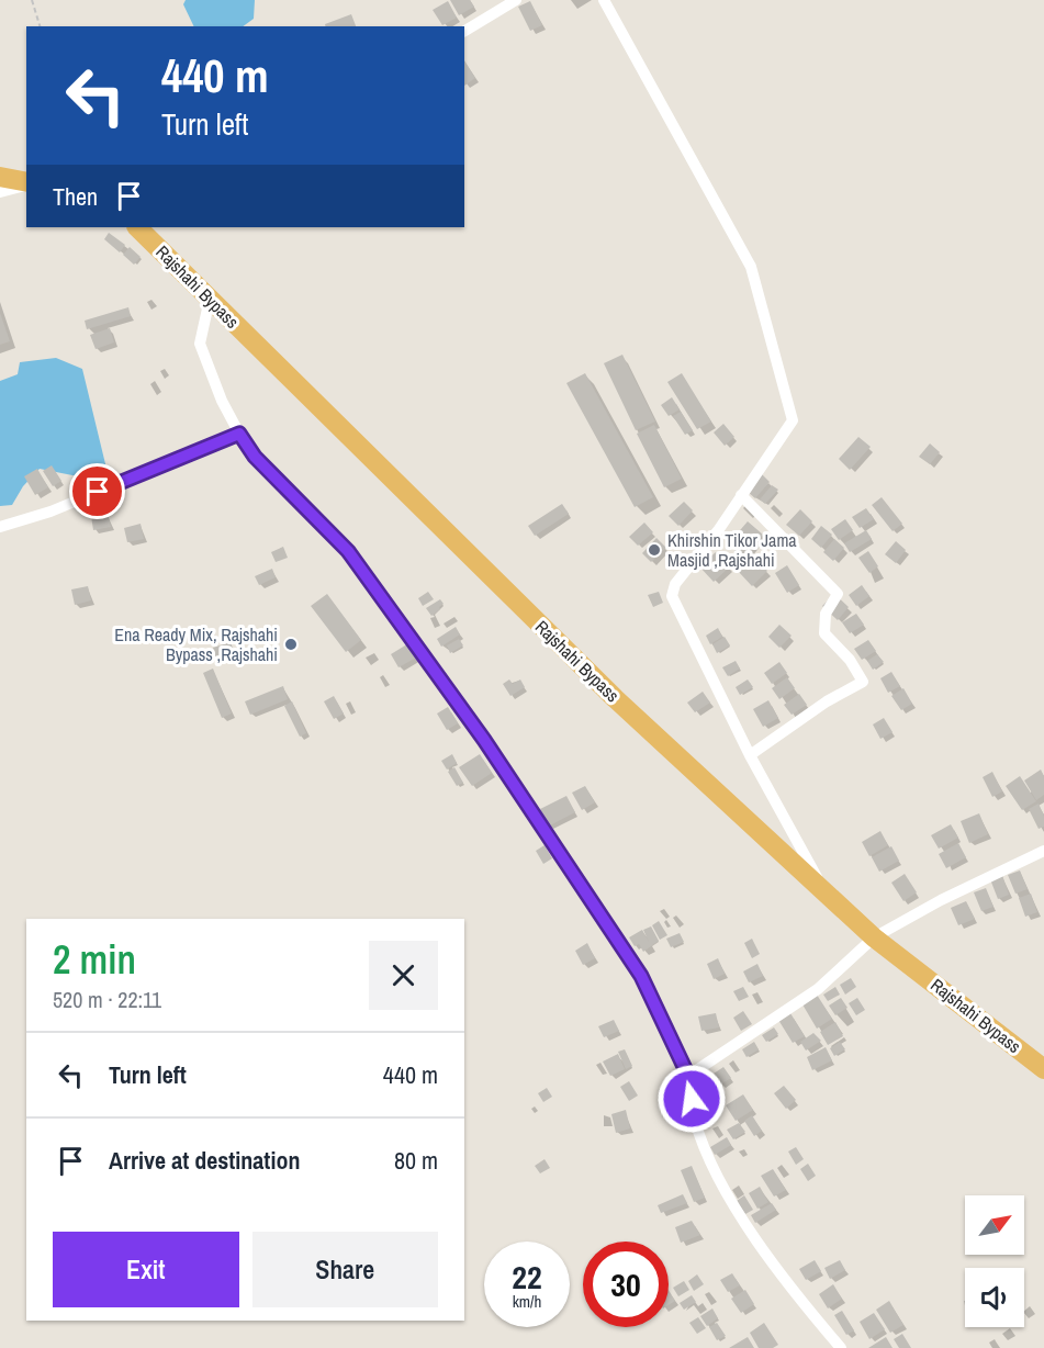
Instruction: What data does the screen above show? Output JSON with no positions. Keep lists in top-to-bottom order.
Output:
{
  "streets": {
    "highway": ["Rajshahi Bypass"]
  },
  "places": ["Khirshin Tikor Jama Masjid ,Rajshahi", "Ena Ready Mix, Rajshahi Bypass ,Rajshahi"],
  "north": "top right",
  "page": {
    "turn": ["440 m", "Turn left"],
    "then": "Then",
    "heading": ["2 min", "520 m · 22:11"],
    "list": [
      {
        "name": "Turn left",
        "value": "440 m"
      },
      {
        "name": "Arrive at destination",
        "value": "80 m"
      }
    ],
    "buttons": ["Exit", "Share"],
    "speed": "22 km/h",
    "limit": "30"
  }
}
